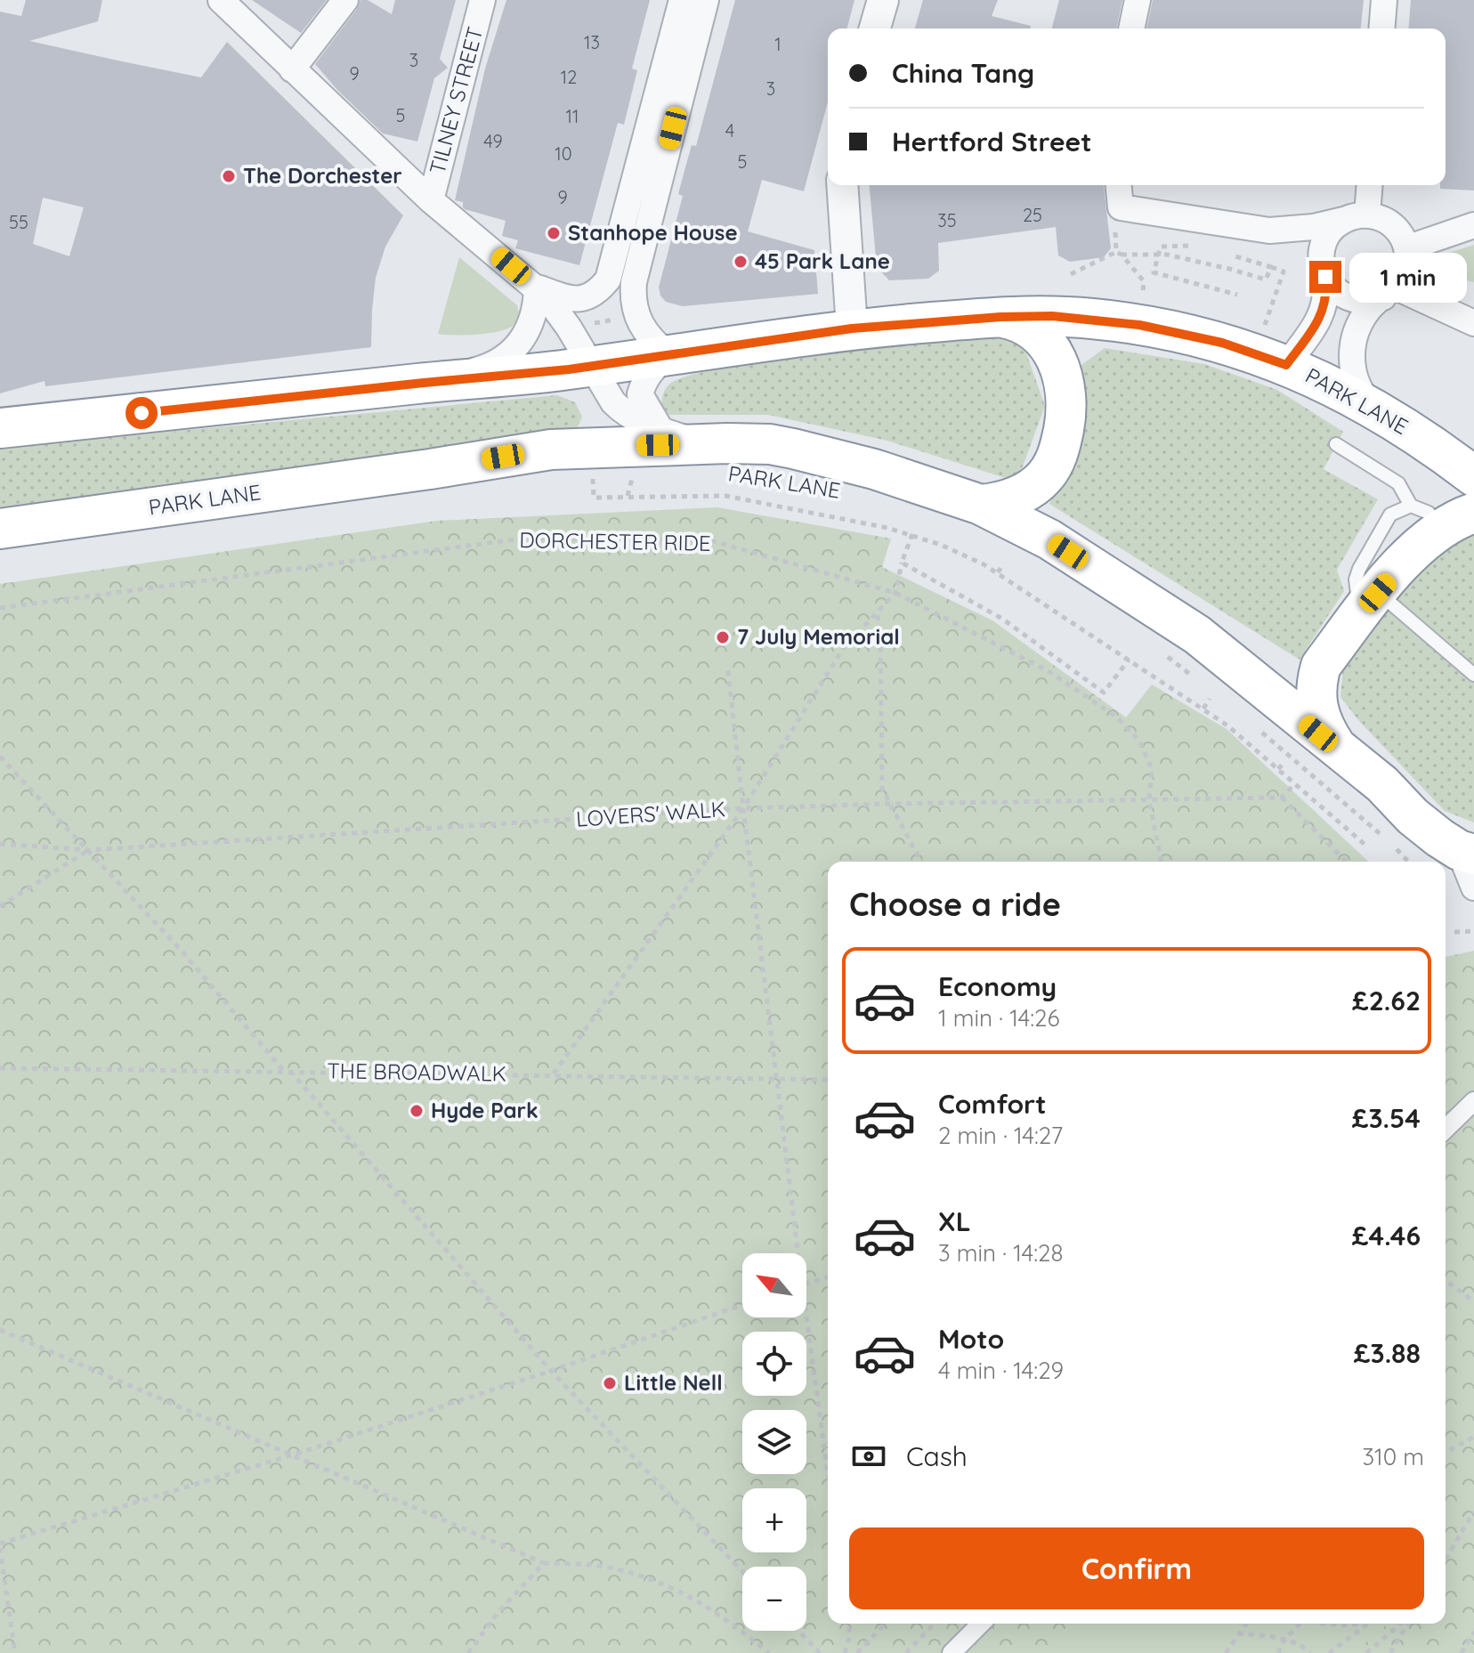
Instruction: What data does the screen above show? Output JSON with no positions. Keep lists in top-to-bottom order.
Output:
{
  "streets": {
    "highway": ["PARK LANE"],
    "street": ["TILNEY STREET"],
    "path": ["DORCHESTER RIDE", "LOVERS' WALK", "THE BROADWALK"]
  },
  "crossings": [
    ["DORCHESTER RIDE", "LOVERS' WALK"]
  ],
  "places": [
    "The Dorchester",
    "Stanhope House",
    "45 Park Lane",
    "7 July Memorial",
    "Hyde Park",
    "Little Nell"
  ],
  "house_numbers": [
    "13",
    "1",
    "3",
    "9",
    "12",
    "3",
    "5",
    "11",
    "4",
    "49",
    "10",
    "5",
    "9",
    "25",
    "35",
    "55"
  ],
  "north": "top left",
  "page": {
    "banner": ["China Tang", "Hertford Street"],
    "bubble": "1 min",
    "heading": "Choose a ride",
    "list": [
      {
        "name": "Economy",
        "note": "1 min · 14:26",
        "value": "£2.62"
      },
      {
        "name": "Comfort",
        "note": "2 min · 14:27",
        "value": "£3.54"
      },
      {
        "name": "XL",
        "note": "3 min · 14:28",
        "value": "£4.46"
      },
      {
        "name": "Moto",
        "note": "4 min · 14:29",
        "value": "£3.88"
      }
    ],
    "map_buttons": ["+", "−"],
    "pay": ["Cash", "310 m"],
    "buttons": "Confirm"
  }
}
